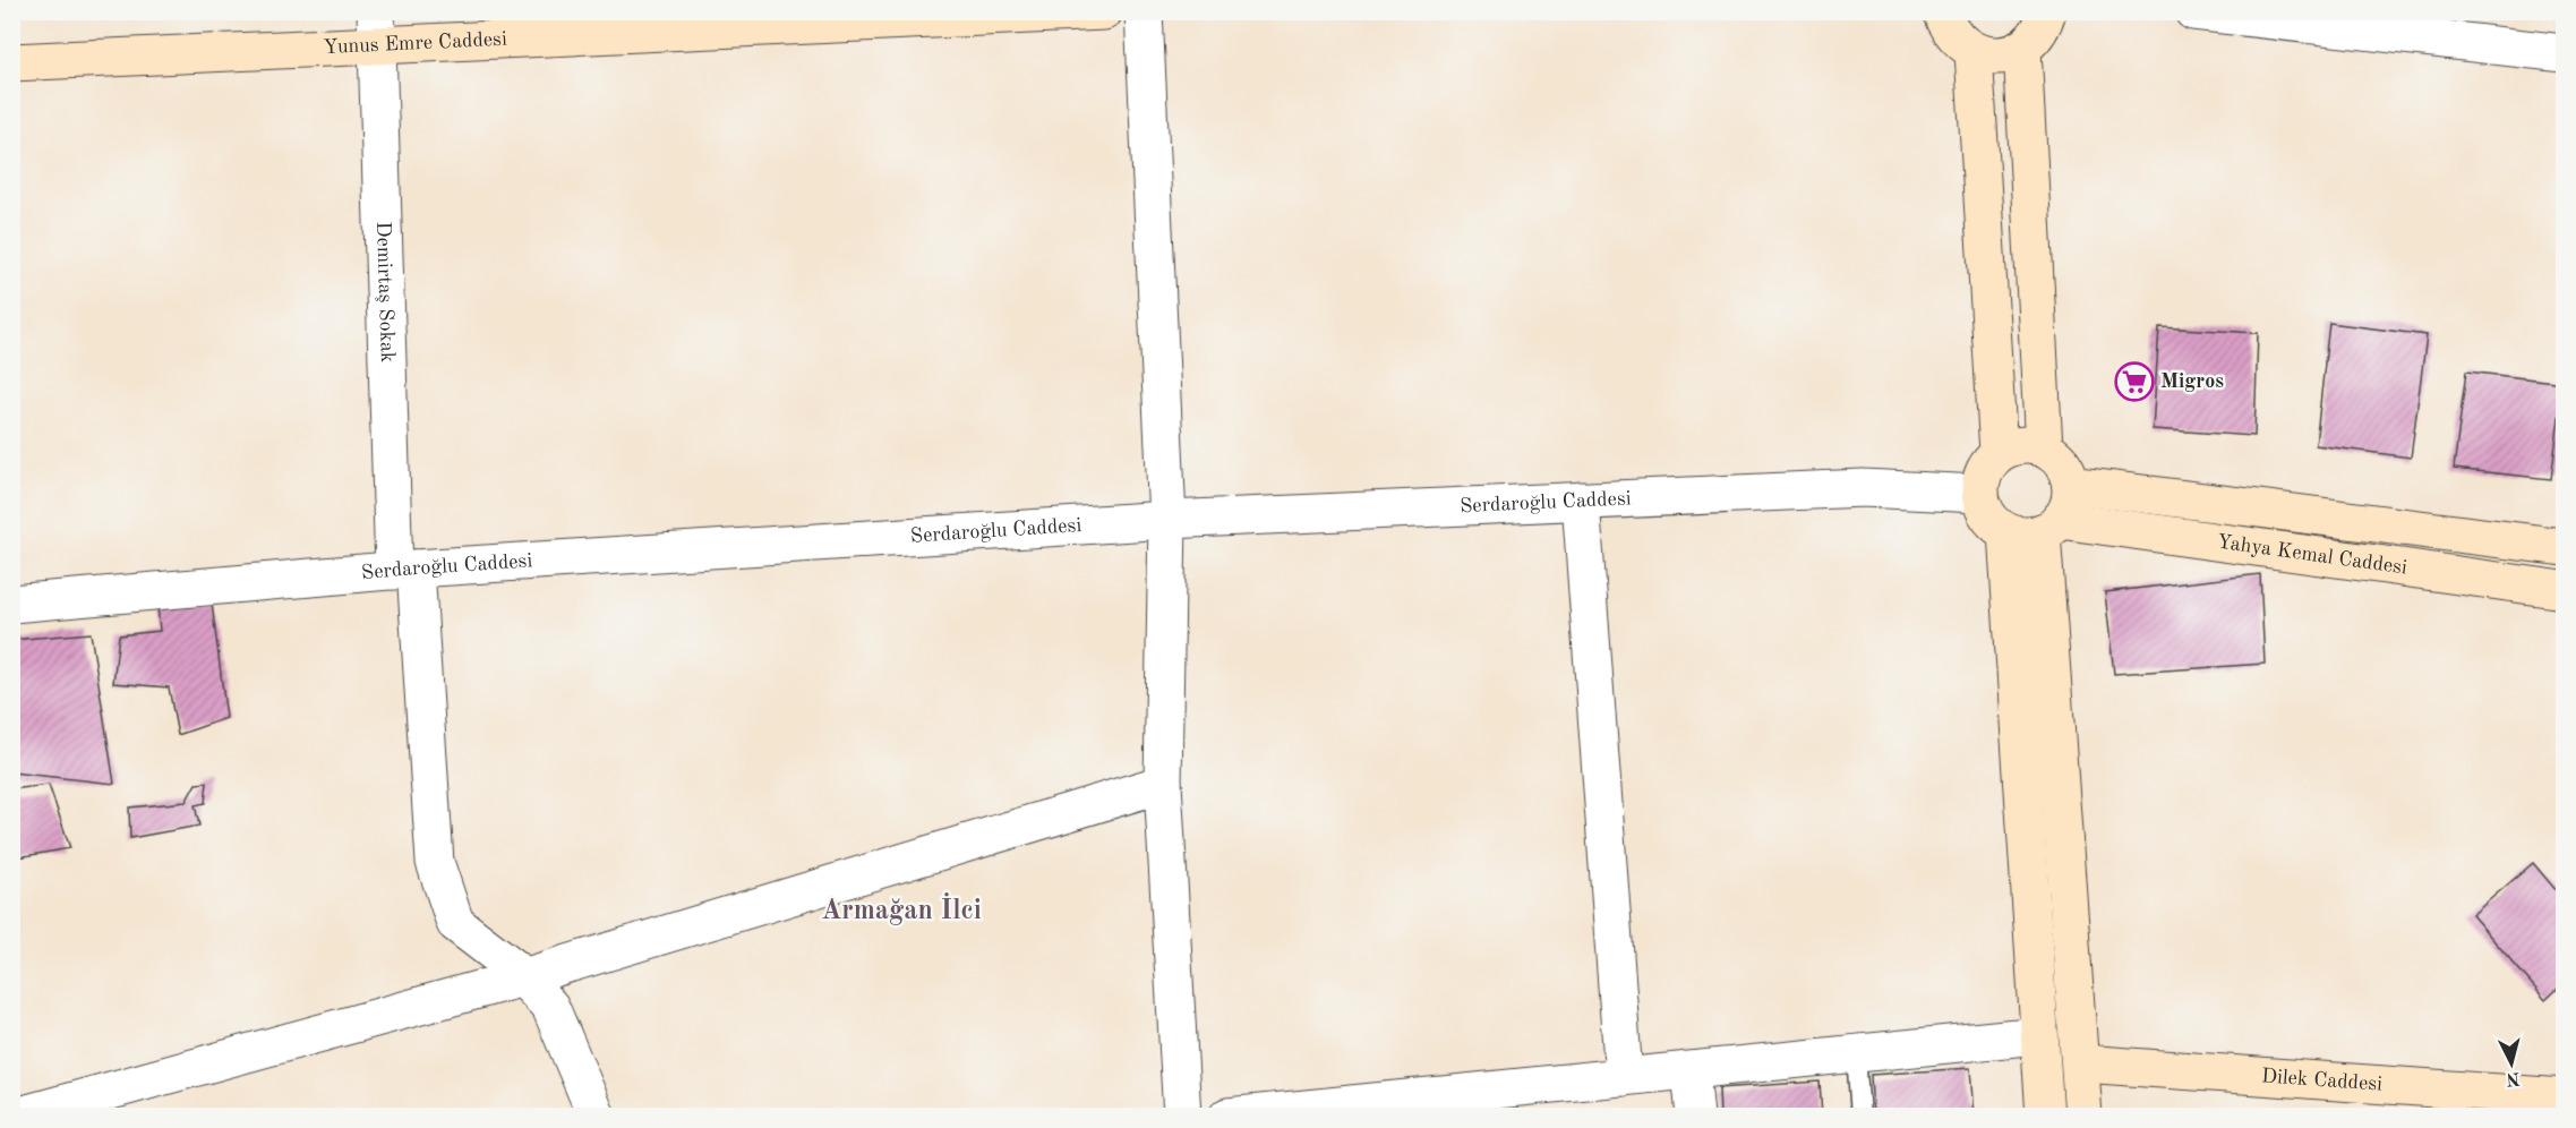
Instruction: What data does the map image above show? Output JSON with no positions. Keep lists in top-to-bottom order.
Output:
{
  "streets": {
    "main road": ["Yunus Emre Caddesi", "Yahya Kemal Caddesi", "Dilek Caddesi"],
    "street": ["Demirtaş Sokak", "Serdaroğlu Caddesi"]
  },
  "crossings": [
    ["Yunus Emre Caddesi", "Demirtaş Sokak"],
    ["Demirtaş Sokak", "Serdaroğlu Caddesi"],
    ["Serdaroğlu Caddesi", "Yahya Kemal Caddesi"]
  ],
  "districts": ["Armağan İlci"],
  "places": {
    "supermarket": ["Migros"]
  },
  "north": "bottom"
}
